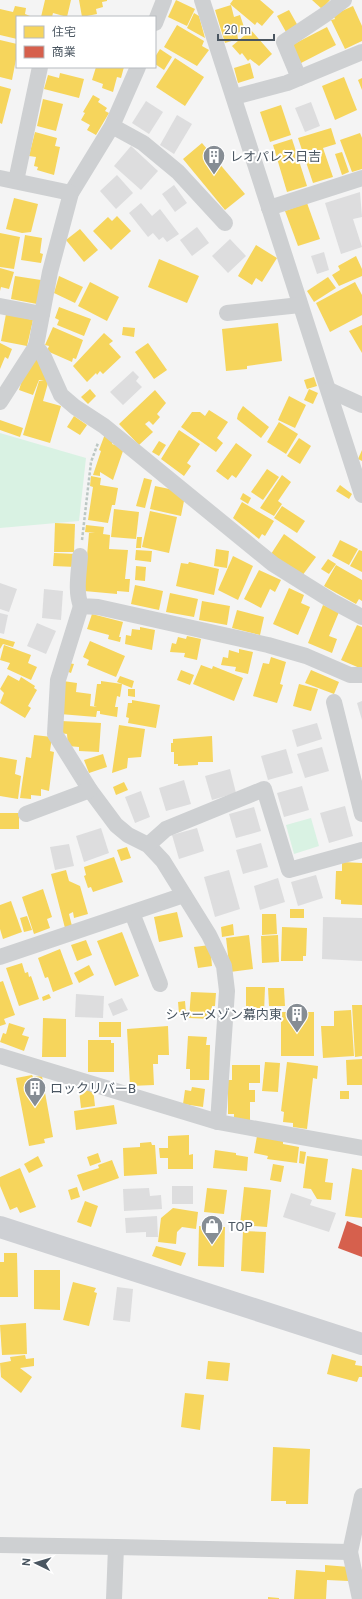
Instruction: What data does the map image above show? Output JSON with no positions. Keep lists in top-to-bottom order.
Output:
{
  "places": {
    "building": ["レオパレス日吉", "シャーメゾン幕内東", "ロックリバーB"],
    "shop": ["TOP"]
  },
  "legend": ["住宅", "商業"],
  "scale_bar": "20 m",
  "north": "left"
}
